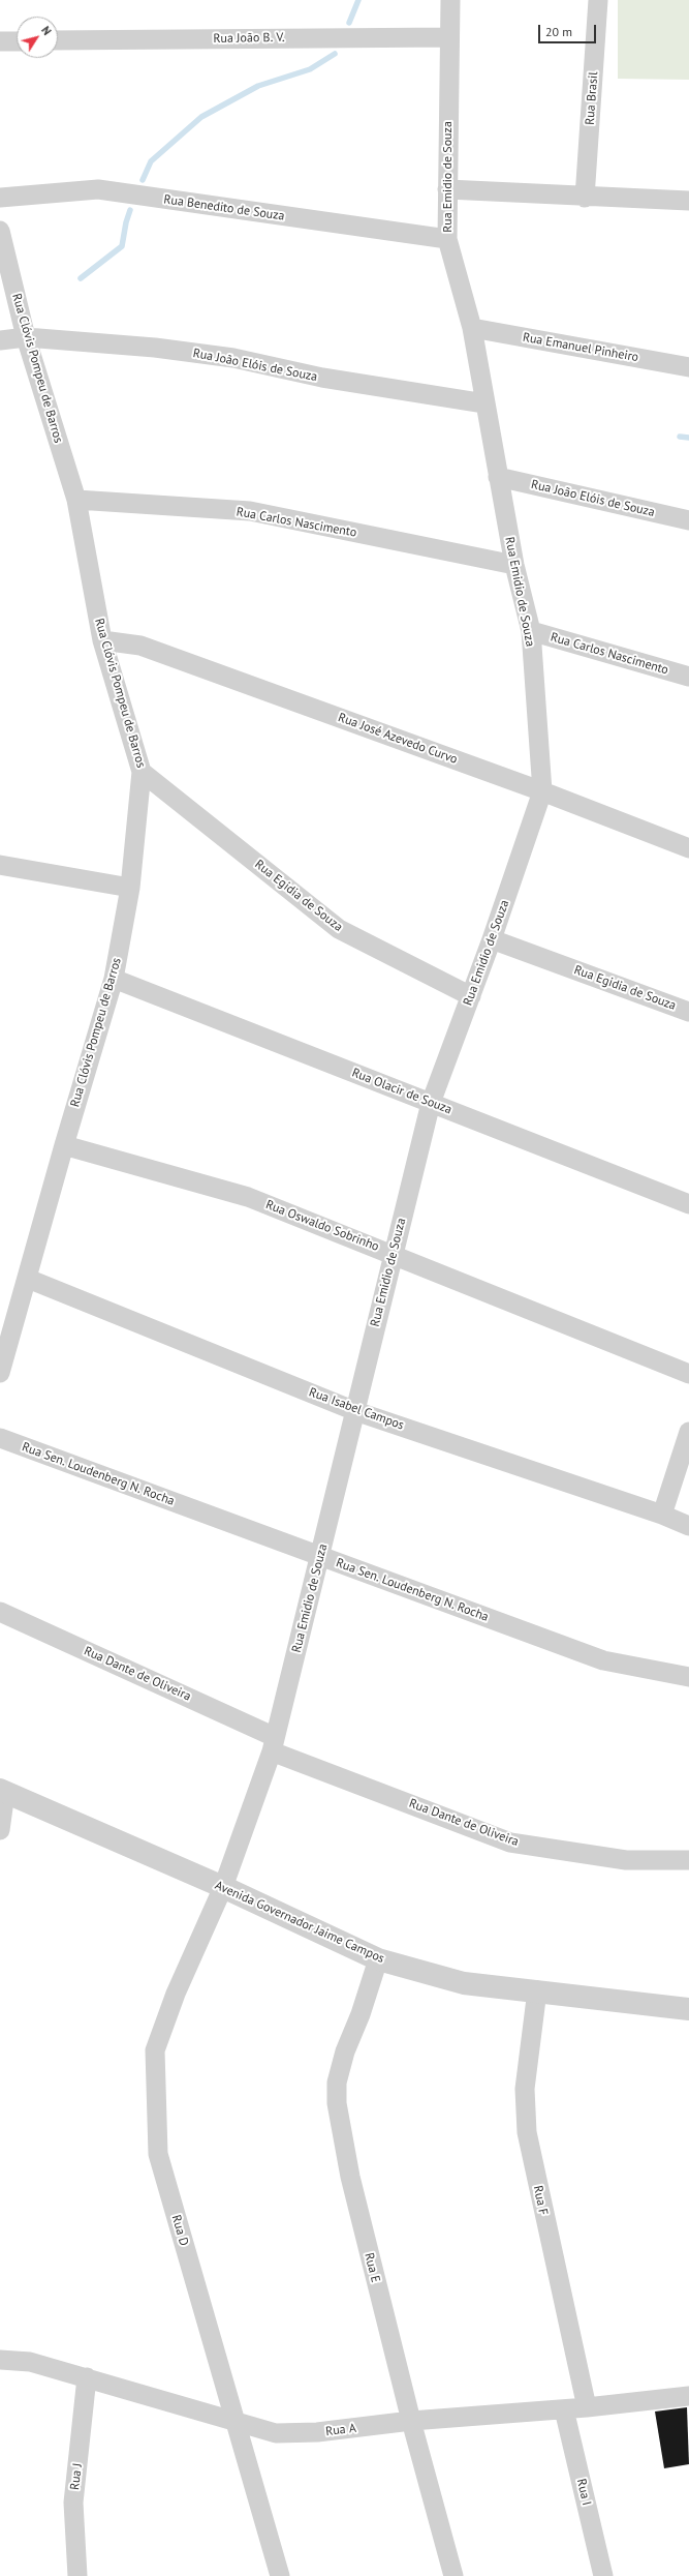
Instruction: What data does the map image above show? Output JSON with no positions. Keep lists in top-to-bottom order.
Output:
{
  "streets": {
    "street": [
      "Rua João B. V.",
      "Rua Brasil",
      "Rua Emidio de Souza",
      "Rua Benedito de Souza",
      "Rua Emanuel Pinheiro",
      "Rua João Elóis de Souza",
      "Rua Clóvis Pompeu de Barros",
      "Rua Carlos Nascimento",
      "Rua José Azevedo Curvo",
      "Rua Egidia de Souza",
      "Rua Olacir de Souza",
      "Rua Oswaldo Sobrinho",
      "Rua Isabel Campos",
      "Rua Sen. Loudenberg N. Rocha",
      "Rua Dante de Oliveira",
      "Avenida Governador Jaime Campos",
      "Rua F",
      "Rua D",
      "Rua E",
      "Rua A",
      "Rua J",
      "Rua I"
    ]
  },
  "crossings": [
    ["Rua João B. V.", "Rua Emidio de Souza"],
    ["Rua Emidio de Souza", "Rua Benedito de Souza"],
    ["Rua Emidio de Souza", "Rua Emanuel Pinheiro"],
    ["Rua Emidio de Souza", "Rua João Elóis de Souza"],
    ["Rua Emidio de Souza", "Rua Carlos Nascimento"],
    ["Rua Emidio de Souza", "Rua José Azevedo Curvo"],
    ["Rua Emidio de Souza", "Rua Egidia de Souza"],
    ["Rua Emidio de Souza", "Rua Olacir de Souza"],
    ["Rua Emidio de Souza", "Rua Oswaldo Sobrinho"],
    ["Rua Emidio de Souza", "Rua Isabel Campos"],
    ["Rua Emidio de Souza", "Rua Sen. Loudenberg N. Rocha"],
    ["Rua Emidio de Souza", "Rua Dante de Oliveira"],
    ["Rua Emidio de Souza", "Avenida Governador Jaime Campos"],
    ["Rua Emidio de Souza", "Rua D"],
    ["Rua João Elóis de Souza", "Rua Clóvis Pompeu de Barros"],
    ["Rua Clóvis Pompeu de Barros", "Rua Carlos Nascimento"],
    ["Rua Clóvis Pompeu de Barros", "Rua José Azevedo Curvo"],
    ["Rua Clóvis Pompeu de Barros", "Rua Egidia de Souza"],
    ["Rua Clóvis Pompeu de Barros", "Rua Olacir de Souza"],
    ["Rua Clóvis Pompeu de Barros", "Rua Oswaldo Sobrinho"],
    ["Rua Clóvis Pompeu de Barros", "Rua Isabel Campos"],
    ["Avenida Governador Jaime Campos", "Rua F"],
    ["Avenida Governador Jaime Campos", "Rua D"],
    ["Avenida Governador Jaime Campos", "Rua E"],
    ["Rua F", "Rua A"],
    ["Rua D", "Rua A"],
    ["Rua E", "Rua A"],
    ["Rua A", "Rua J"],
    ["Rua A", "Rua I"]
  ],
  "scale_bar": "20 m",
  "north": "top right"
}
